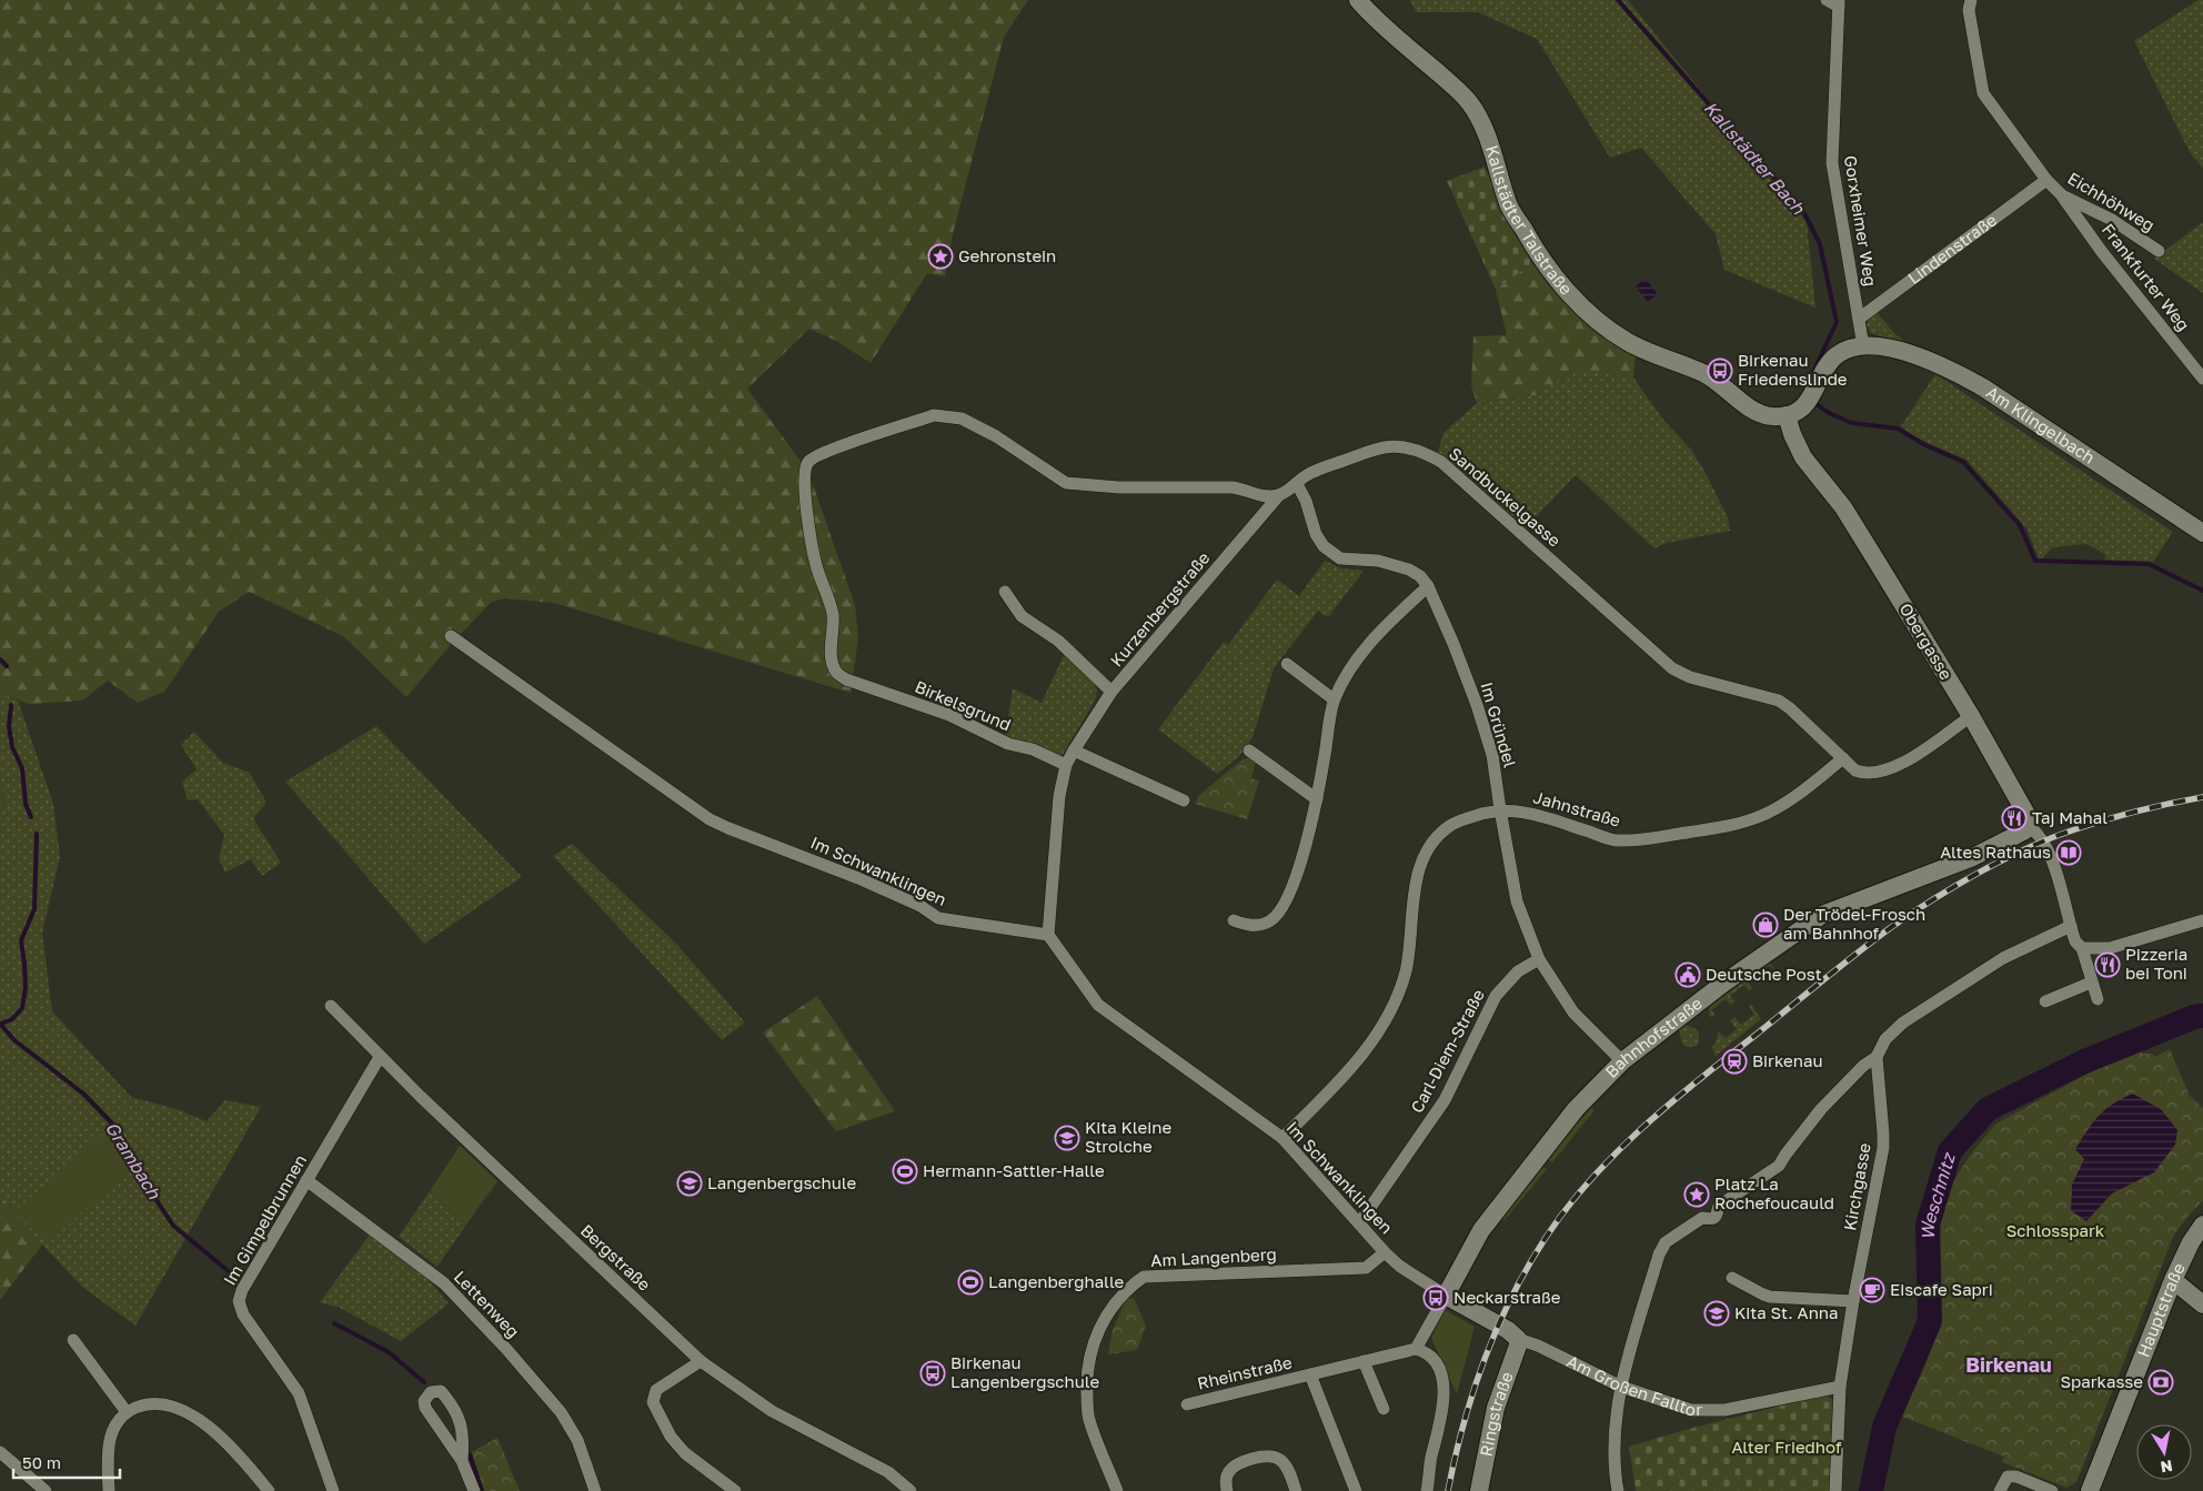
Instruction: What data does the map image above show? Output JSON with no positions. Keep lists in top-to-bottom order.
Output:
{
  "streets": {
    "main road": [
      "Kallstädter Talstraße",
      "Am Klingelbach",
      "Obergasse",
      "Bahnhofstraße",
      "Hauptstraße",
      "Am Großen Falltor",
      "Ringstraße"
    ],
    "street": [
      "Eichhöhweg",
      "Gorxheimer Weg",
      "Lindenstraße",
      "Frankfurter Weg",
      "Sandbuckelgasse",
      "Kurzenbergstraße",
      "Birkelsgrund",
      "Im Gründel",
      "Jahnstraße",
      "Im Schwanklingen",
      "Carl-Diem-Straße",
      "Kirchgasse",
      "Im Gimpelbrunnen",
      "Bergstraße",
      "Am Langenberg",
      "Lettenweg",
      "Rheinstraße"
    ]
  },
  "crossings": [
    ["Eichhöhweg", "Lindenstraße"],
    ["Eichhöhweg", "Frankfurter Weg"],
    ["Kallstädter Talstraße", "Obergasse"],
    ["Gorxheimer Weg", "Lindenstraße"],
    ["Gorxheimer Weg", "Am Klingelbach"],
    ["Sandbuckelgasse", "Kurzenbergstraße"],
    ["Sandbuckelgasse", "Obergasse"],
    ["Sandbuckelgasse", "Birkelsgrund"],
    ["Sandbuckelgasse", "Im Gründel"],
    ["Sandbuckelgasse", "Jahnstraße"],
    ["Kurzenbergstraße", "Birkelsgrund"],
    ["Kurzenbergstraße", "Im Schwanklingen"],
    ["Obergasse", "Bahnhofstraße"],
    ["Im Gründel", "Jahnstraße"],
    ["Im Gründel", "Bahnhofstraße"],
    ["Im Gründel", "Carl-Diem-Straße"],
    ["Jahnstraße", "Im Schwanklingen"],
    ["Im Schwanklingen", "Bahnhofstraße"],
    ["Im Schwanklingen", "Carl-Diem-Straße"],
    ["Im Schwanklingen", "Am Langenberg"],
    ["Im Schwanklingen", "Am Großen Falltor"],
    ["Bahnhofstraße", "Am Großen Falltor"],
    ["Kirchgasse", "Am Großen Falltor"],
    ["Im Gimpelbrunnen", "Bergstraße"],
    ["Im Gimpelbrunnen", "Lettenweg"],
    ["Am Großen Falltor", "Ringstraße"]
  ],
  "districts": ["Birkenau"],
  "water": ["Kallstädter Bach", "Grambach", "Weschnitz"],
  "parks": ["Schlosspark", "Alter Friedhof"],
  "places": {
    "place": ["Gehronstein", "Platz La Rochefoucauld"],
    "bus stop": ["Birkenau Friedenslinde", "Neckarstraße", "Birkenau Langenbergschule"],
    "restaurant": ["Taj Mahal", "Pizzeria bei Toni"],
    "library": ["Altes Rathaus"],
    "shop": ["Der Trödel-Frosch am Bahnhof"],
    "public building": ["Deutsche Post"],
    "station": ["Birkenau"],
    "school or university": ["Kita Kleine Strolche", "Langenbergschule", "Kita St. Anna"],
    "sports": ["Hermann-Sattler-Halle", "Langenberghalle"],
    "cafe": ["Eiscafe Sapri"],
    "bank": ["Sparkasse"]
  },
  "scale_bar": "50 m",
  "north": "bottom"
}
